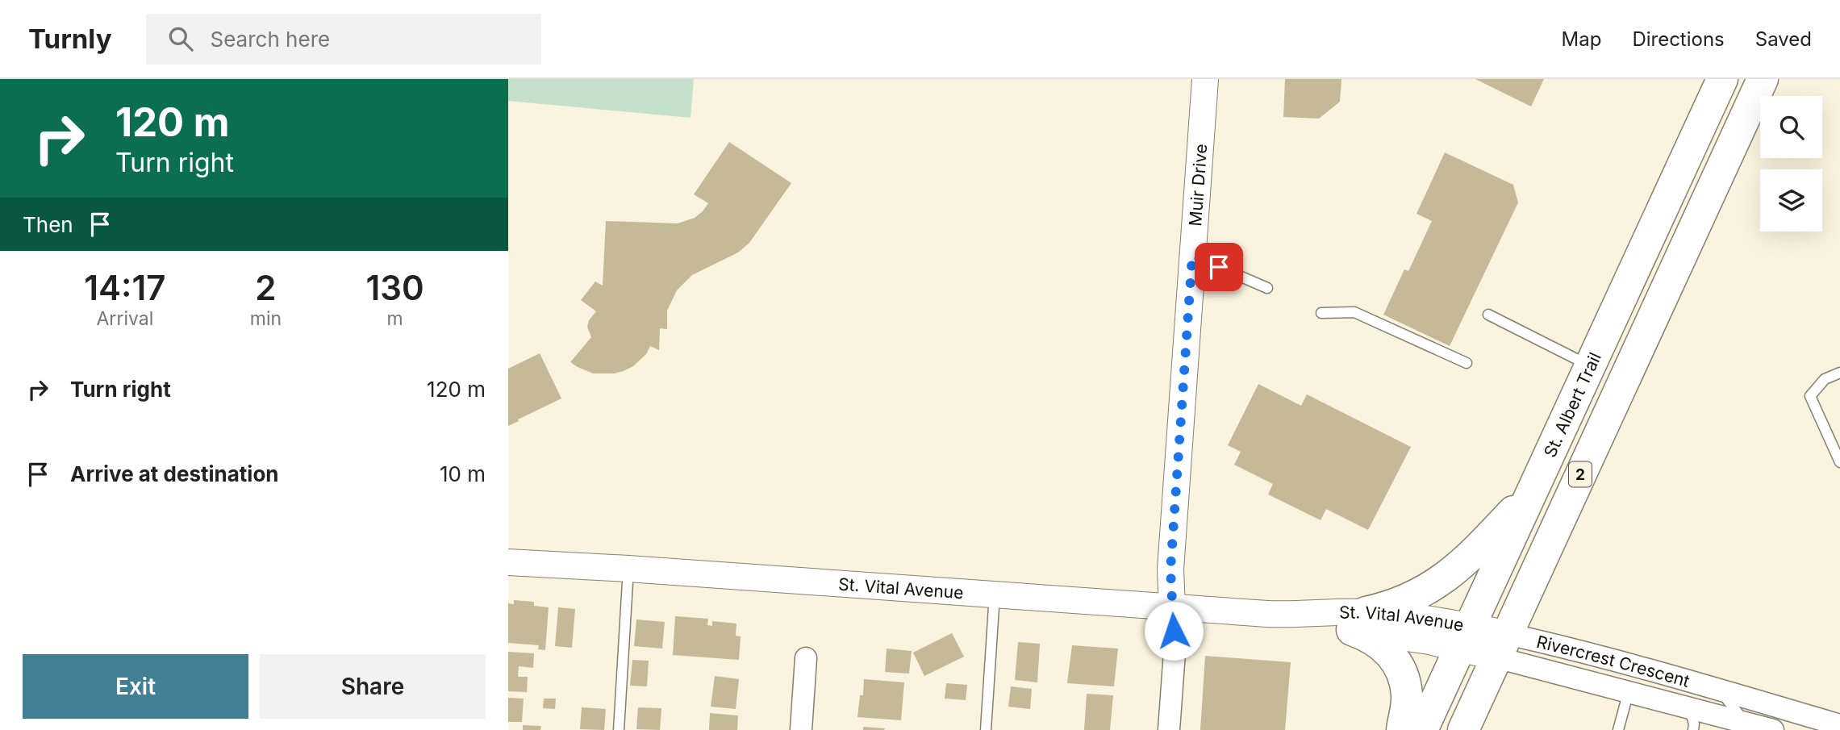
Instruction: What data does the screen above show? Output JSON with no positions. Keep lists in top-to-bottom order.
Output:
{
  "streets": {
    "main road": ["St. Albert Trail", "2"],
    "street": ["Muir Drive", "St. Vital Avenue", "Rivercrest Crescent"]
  },
  "crossings": [
    ["Muir Drive", "St. Vital Avenue"],
    ["St. Albert Trail", "St. Vital Avenue"],
    ["2", "St. Vital Avenue"],
    ["2", "Rivercrest Crescent"],
    ["St. Vital Avenue", "Rivercrest Crescent"]
  ],
  "page": {
    "header": "Turnly",
    "search": "Search here",
    "nav": ["Map", "Directions", "Saved"],
    "turn": ["120 m", "Turn right"],
    "then": "Then",
    "eta": [
      "14:17",
      "Arrival",
      "2",
      "min",
      "130",
      "m"
    ],
    "list": [
      {
        "name": "Turn right",
        "value": "120 m"
      },
      {
        "name": "Arrive at destination",
        "value": "10 m"
      }
    ],
    "buttons": ["Exit", "Share"]
  }
}
